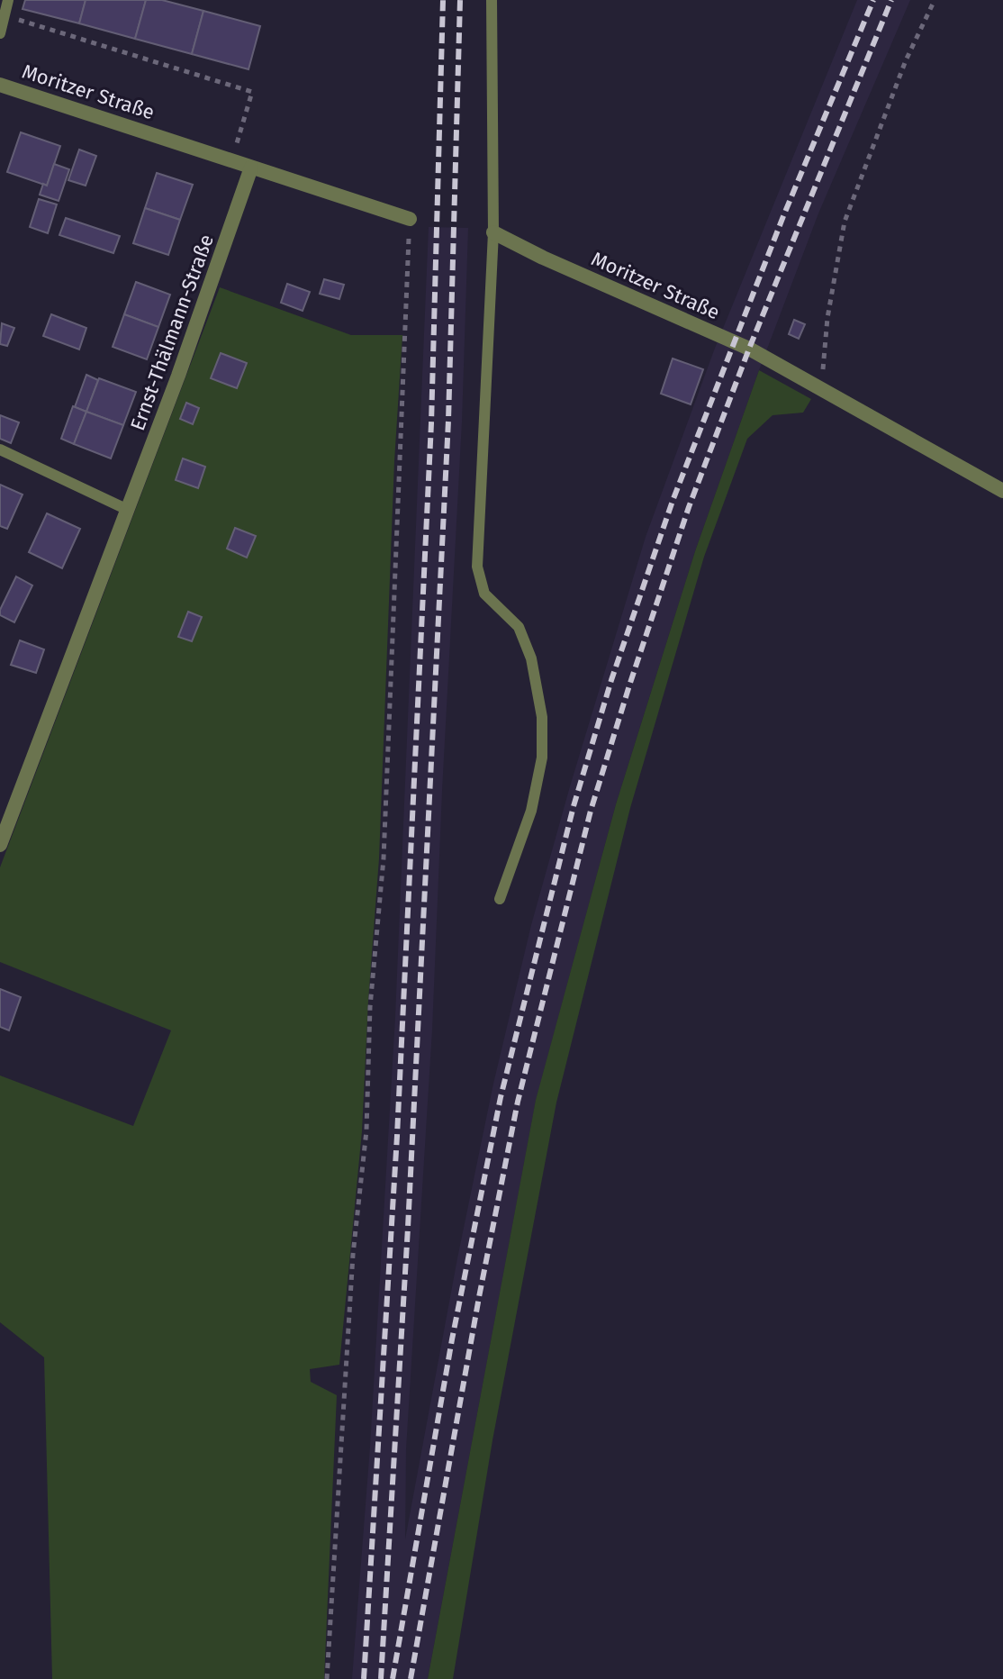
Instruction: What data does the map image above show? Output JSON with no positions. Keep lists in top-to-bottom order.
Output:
{
  "streets": {
    "street": ["Moritzer Straße", "Ernst-Thälmann-Straße"]
  },
  "crossings": [
    ["Moritzer Straße", "Ernst-Thälmann-Straße"]
  ]
}
